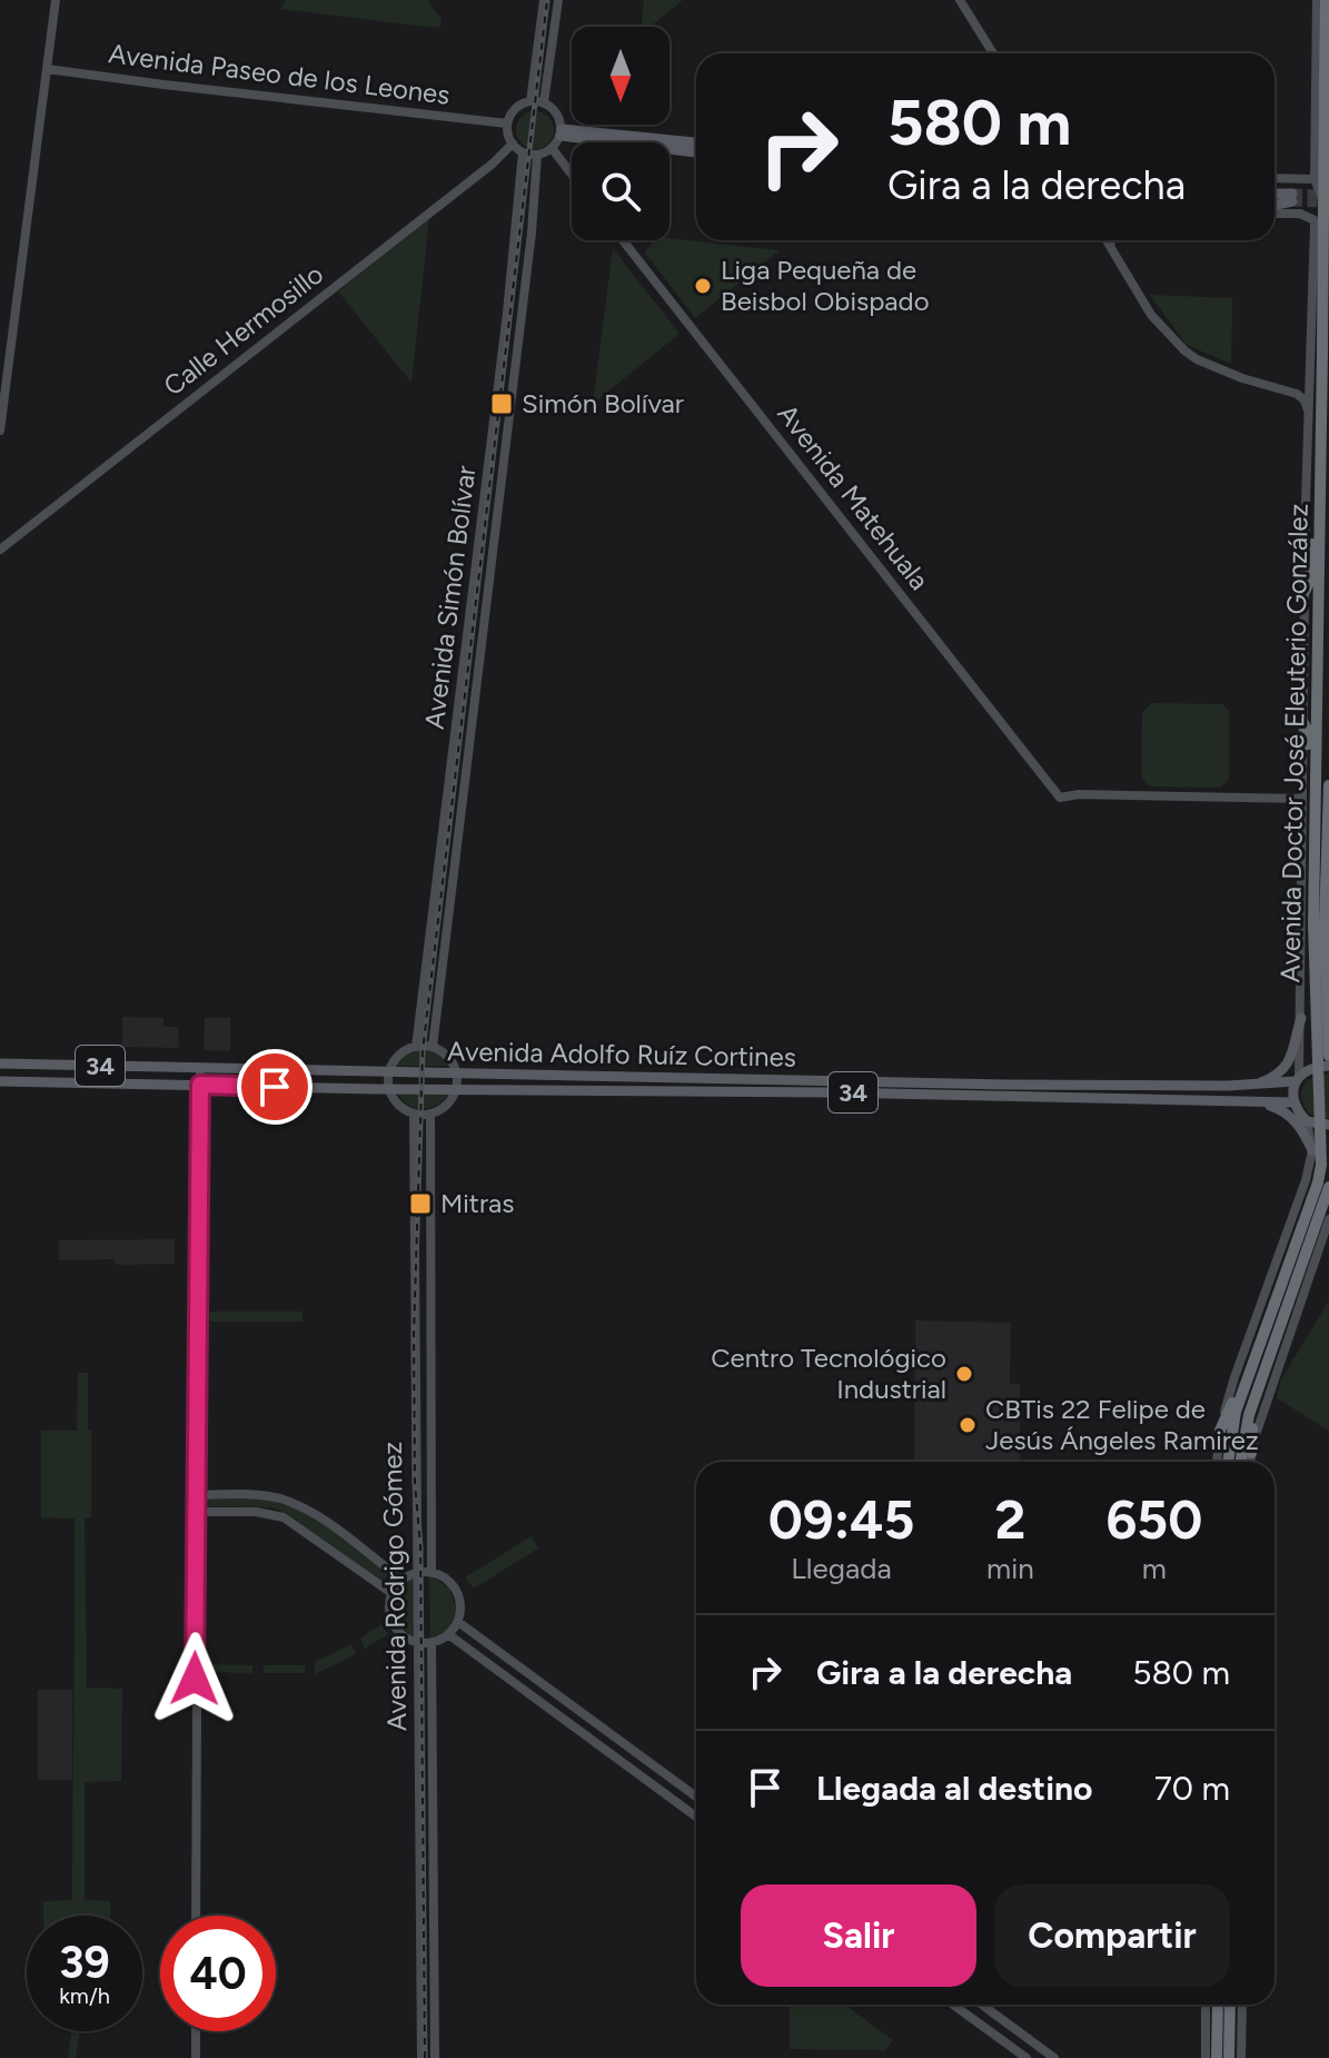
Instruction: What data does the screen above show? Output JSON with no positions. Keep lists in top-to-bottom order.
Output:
{
  "streets": {
    "highway": ["Avenida Doctor José Eleuterio González"],
    "main road": ["Avenida Adolfo Ruíz Cortines", "34"],
    "street": [
      "Avenida Paseo de los Leones",
      "Calle Hermosillo",
      "Avenida Matehuala",
      "Avenida Simón Bolívar",
      "Avenida Rodrigo Gómez"
    ]
  },
  "crossings": [
    ["Avenida Paseo de los Leones", "Calle Hermosillo"],
    ["Avenida Paseo de los Leones", "Avenida Simón Bolívar"],
    ["Calle Hermosillo", "Avenida Simón Bolívar"],
    ["Avenida Matehuala", "Avenida Doctor José Eleuterio González"],
    ["Avenida Doctor José Eleuterio González", "Avenida Adolfo Ruíz Cortines"],
    ["Avenida Doctor José Eleuterio González", "34"],
    ["Avenida Adolfo Ruíz Cortines", "34"]
  ],
  "places": {
    "other": ["Liga Pequeña de Beisbol Obispado", "Centro Tecnológico Industrial", "CBTis 22 Felipe de Jesús Ángeles Ramirez"],
    "transit": ["Simón Bolívar", "Mitras"]
  },
  "north": "bottom",
  "page": {
    "turn": ["580 m", "Gira a la derecha"],
    "eta": [
      "09:45",
      "Llegada",
      "2",
      "min",
      "650",
      "m"
    ],
    "list": [
      {
        "name": "Gira a la derecha",
        "value": "580 m"
      },
      {
        "name": "Llegada al destino",
        "value": "70 m"
      }
    ],
    "buttons": ["Salir", "Compartir"],
    "speed": "39 km/h",
    "limit": "40"
  }
}
